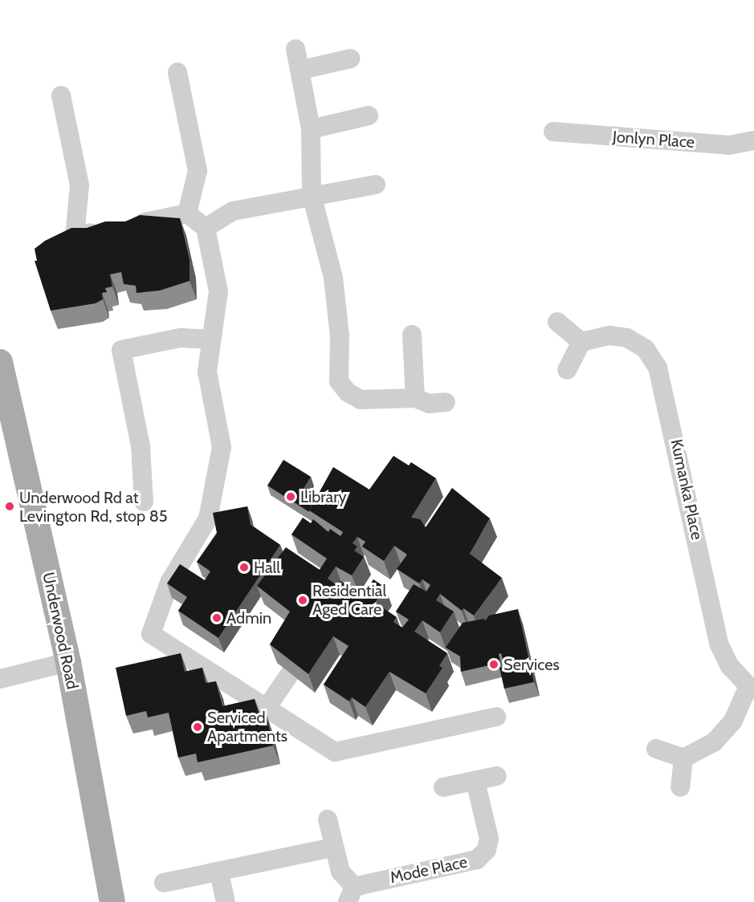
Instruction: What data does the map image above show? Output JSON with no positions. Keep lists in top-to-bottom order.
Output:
{
  "streets": {
    "main road": ["Underwood Road"],
    "street": ["Jonlyn Place", "Kumanka Place", "Mode Place"]
  },
  "places": [
    "Library",
    "Underwood Rd at Levington Rd, stop 85",
    "Hall",
    "Residential Aged Care",
    "Admin",
    "Services",
    "Serviced Apartments"
  ]
}
